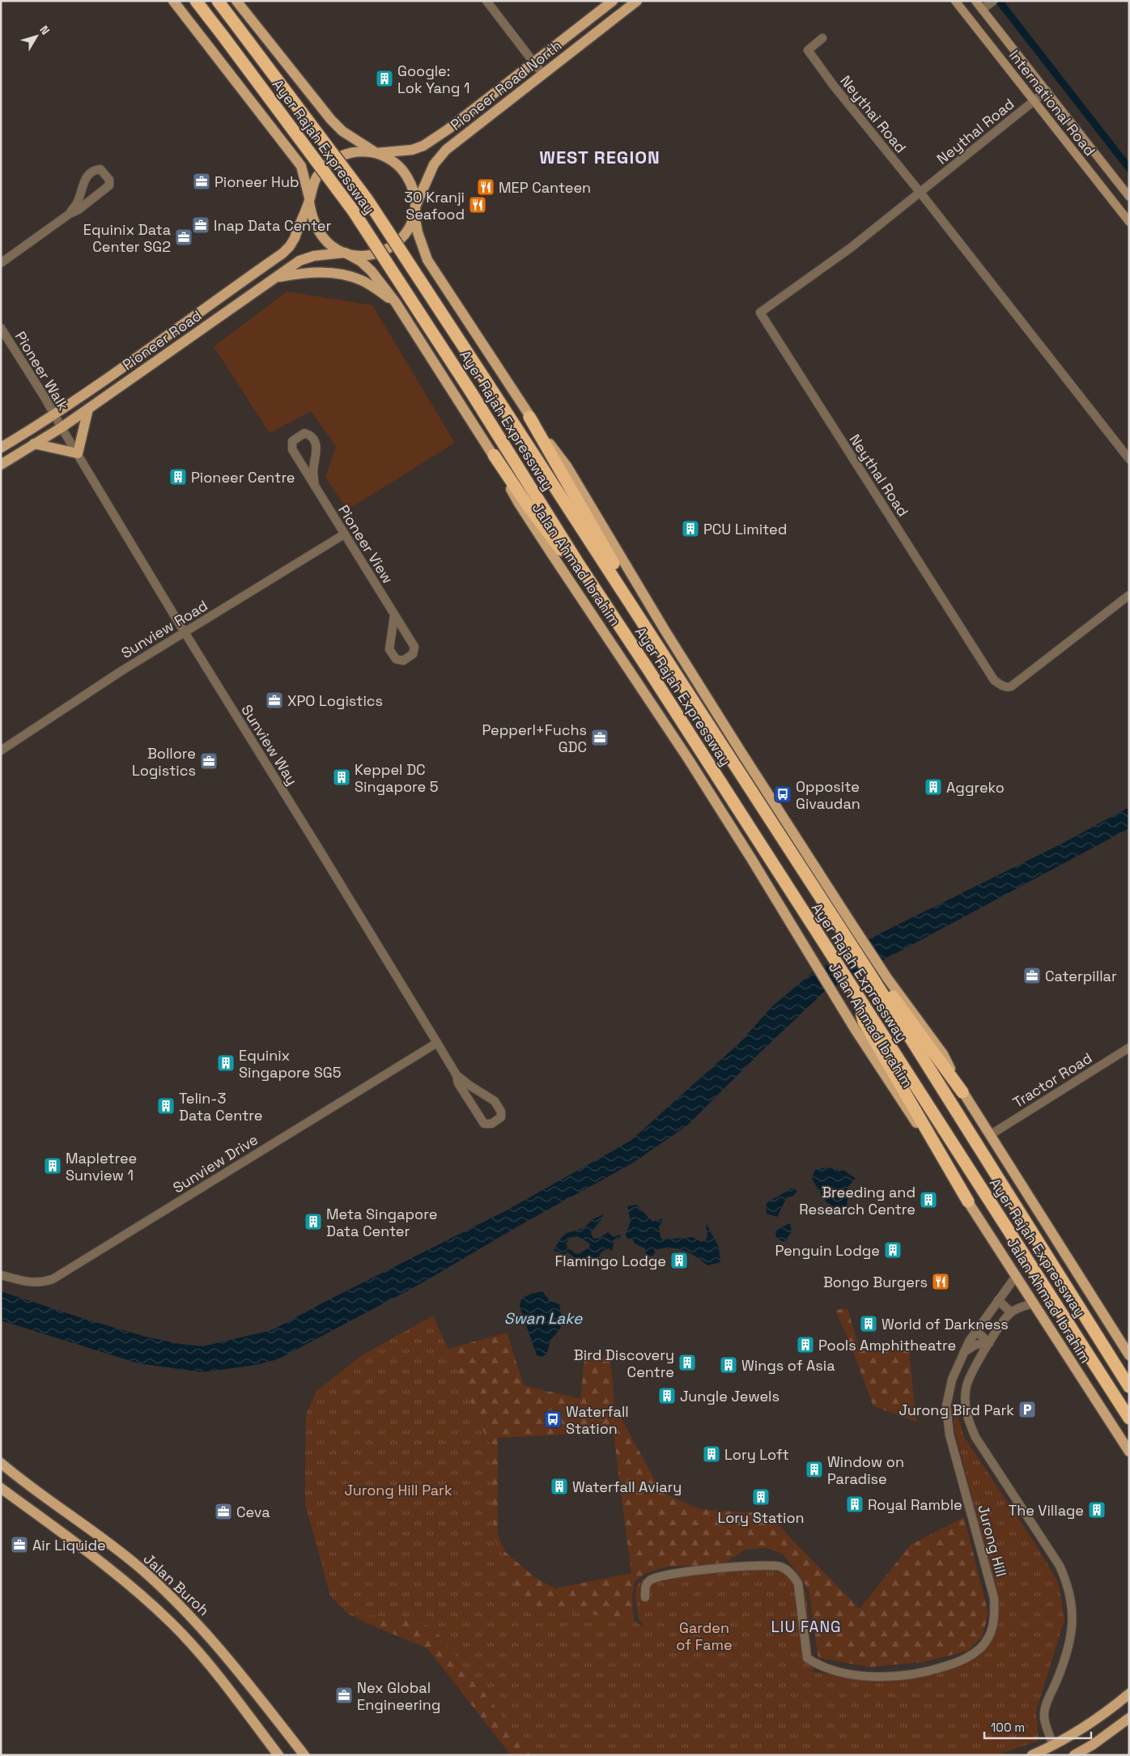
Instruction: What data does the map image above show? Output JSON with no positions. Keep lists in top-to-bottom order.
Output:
{
  "streets": {
    "highway": ["Ayer Rajah Expressway"],
    "main road": [
      "Pioneer Road North",
      "International Road",
      "Pioneer Road",
      "Jalan Ahmad Ibrahim",
      "Jalan Buroh"
    ],
    "street": [
      "Neythai Road",
      "Neythal Road",
      "Pioneer Walk",
      "Pioneer View",
      "Sunview Road",
      "Sunview Way",
      "Tractor Road",
      "Sunview Drive",
      "Jurong Hill"
    ]
  },
  "crossings": [
    ["Pioneer Road North", "Pioneer Road"],
    ["Pioneer Road North", "Jalan Ahmad Ibrahim"],
    ["International Road", "Neythal Road"],
    ["Neythai Road", "Neythal Road"],
    ["Pioneer Road", "Pioneer Walk"],
    ["Pioneer Road", "Jalan Ahmad Ibrahim"],
    ["Pioneer Road", "Sunview Way"],
    ["Pioneer Walk", "Sunview Way"],
    ["Pioneer View", "Sunview Road"],
    ["Jalan Ahmad Ibrahim", "Jurong Hill"],
    ["Sunview Road", "Sunview Way"],
    ["Sunview Way", "Sunview Drive"]
  ],
  "districts": ["WEST REGION", "LIU FANG"],
  "water": ["Swan Lake"],
  "parks": ["Jurong Hill Park", "Garden of Fame"],
  "places": {
    "building": [
      "Google: Lok Yang 1",
      "Pioneer Centre",
      "PCU Limited",
      "Keppel DC Singapore 5",
      "Aggreko",
      "Equinix Singapore SG5",
      "Telin-3 Data Centre",
      "Mapletree Sunview 1",
      "Breeding and Research Centre",
      "Meta Singapore Data Center",
      "Penguin Lodge",
      "Flamingo Lodge",
      "World of Darkness",
      "Pools Amphitheatre",
      "Bird Discovery Centre",
      "Wings of Asia",
      "Jungle Jewels",
      "Lory Loft",
      "Window on Paradise",
      "Waterfall Aviary",
      "Lory Station",
      "Royal Ramble",
      "The Village"
    ],
    "office": [
      "Pioneer Hub",
      "Inap Data Center",
      "Equinix Data Center SG2",
      "XPO Logistics",
      "Pepperl+Fuchs GDC",
      "Bollore Logistics",
      "Caterpillar",
      "Ceva",
      "Air Liquide",
      "Nex Global Engineering"
    ],
    "restaurant": ["MEP Canteen", "30 Kranji Seafood", "Bongo Burgers"],
    "bus stop": ["Opposite Givaudan", "Waterfall Station"],
    "parking": ["Jurong Bird Park"]
  },
  "scale_bar": "100 m",
  "north": "top right"
}
